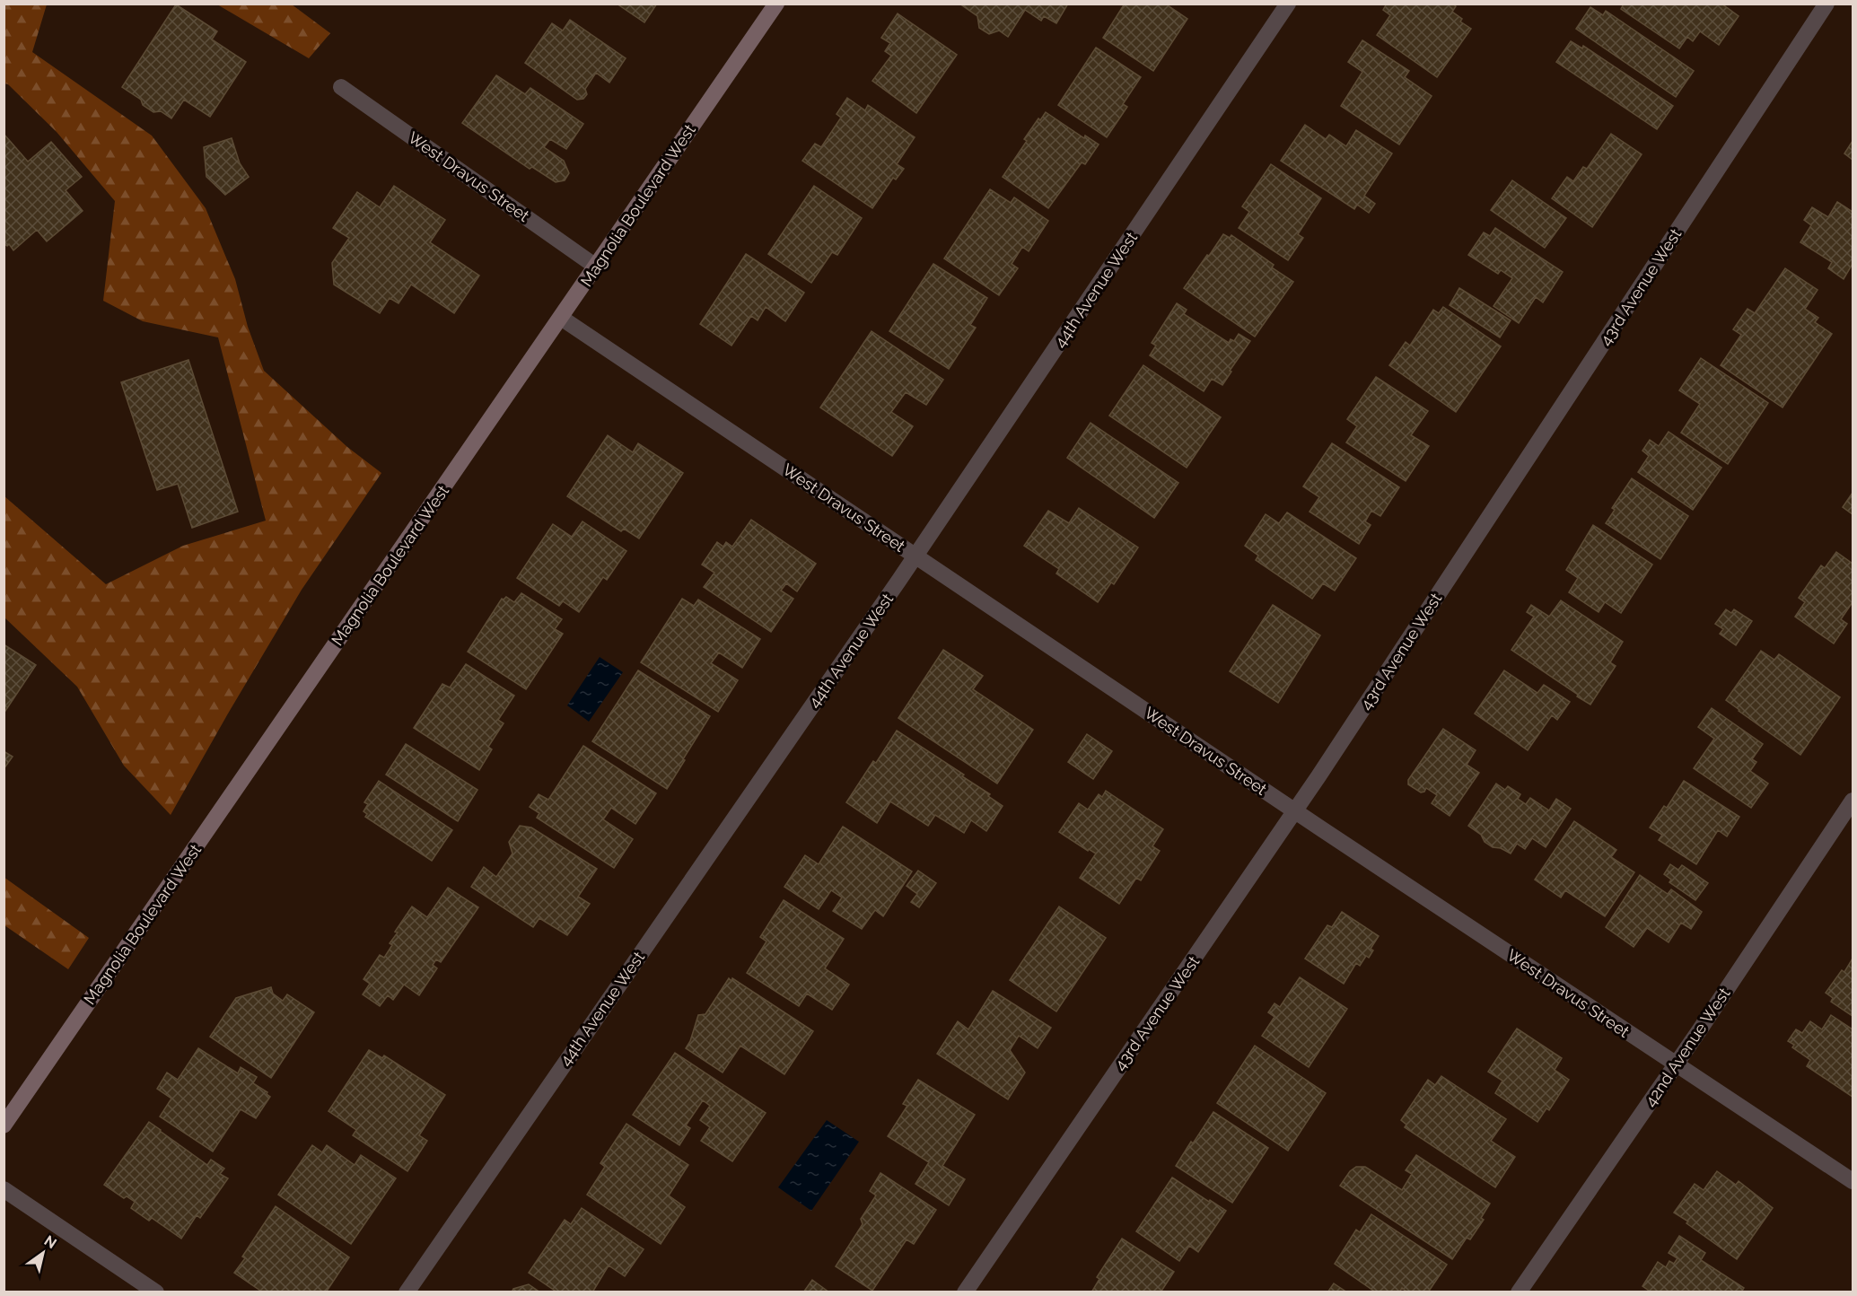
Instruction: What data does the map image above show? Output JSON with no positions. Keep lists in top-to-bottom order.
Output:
{
  "streets": {
    "street": [
      "West Dravus Street",
      "Magnolia Boulevard West",
      "43rd Avenue West",
      "44th Avenue West",
      "42nd Avenue West"
    ]
  },
  "crossings": [
    ["West Dravus Street", "Magnolia Boulevard West"],
    ["West Dravus Street", "43rd Avenue West"],
    ["West Dravus Street", "44th Avenue West"],
    ["West Dravus Street", "42nd Avenue West"]
  ],
  "north": "top right"
}
